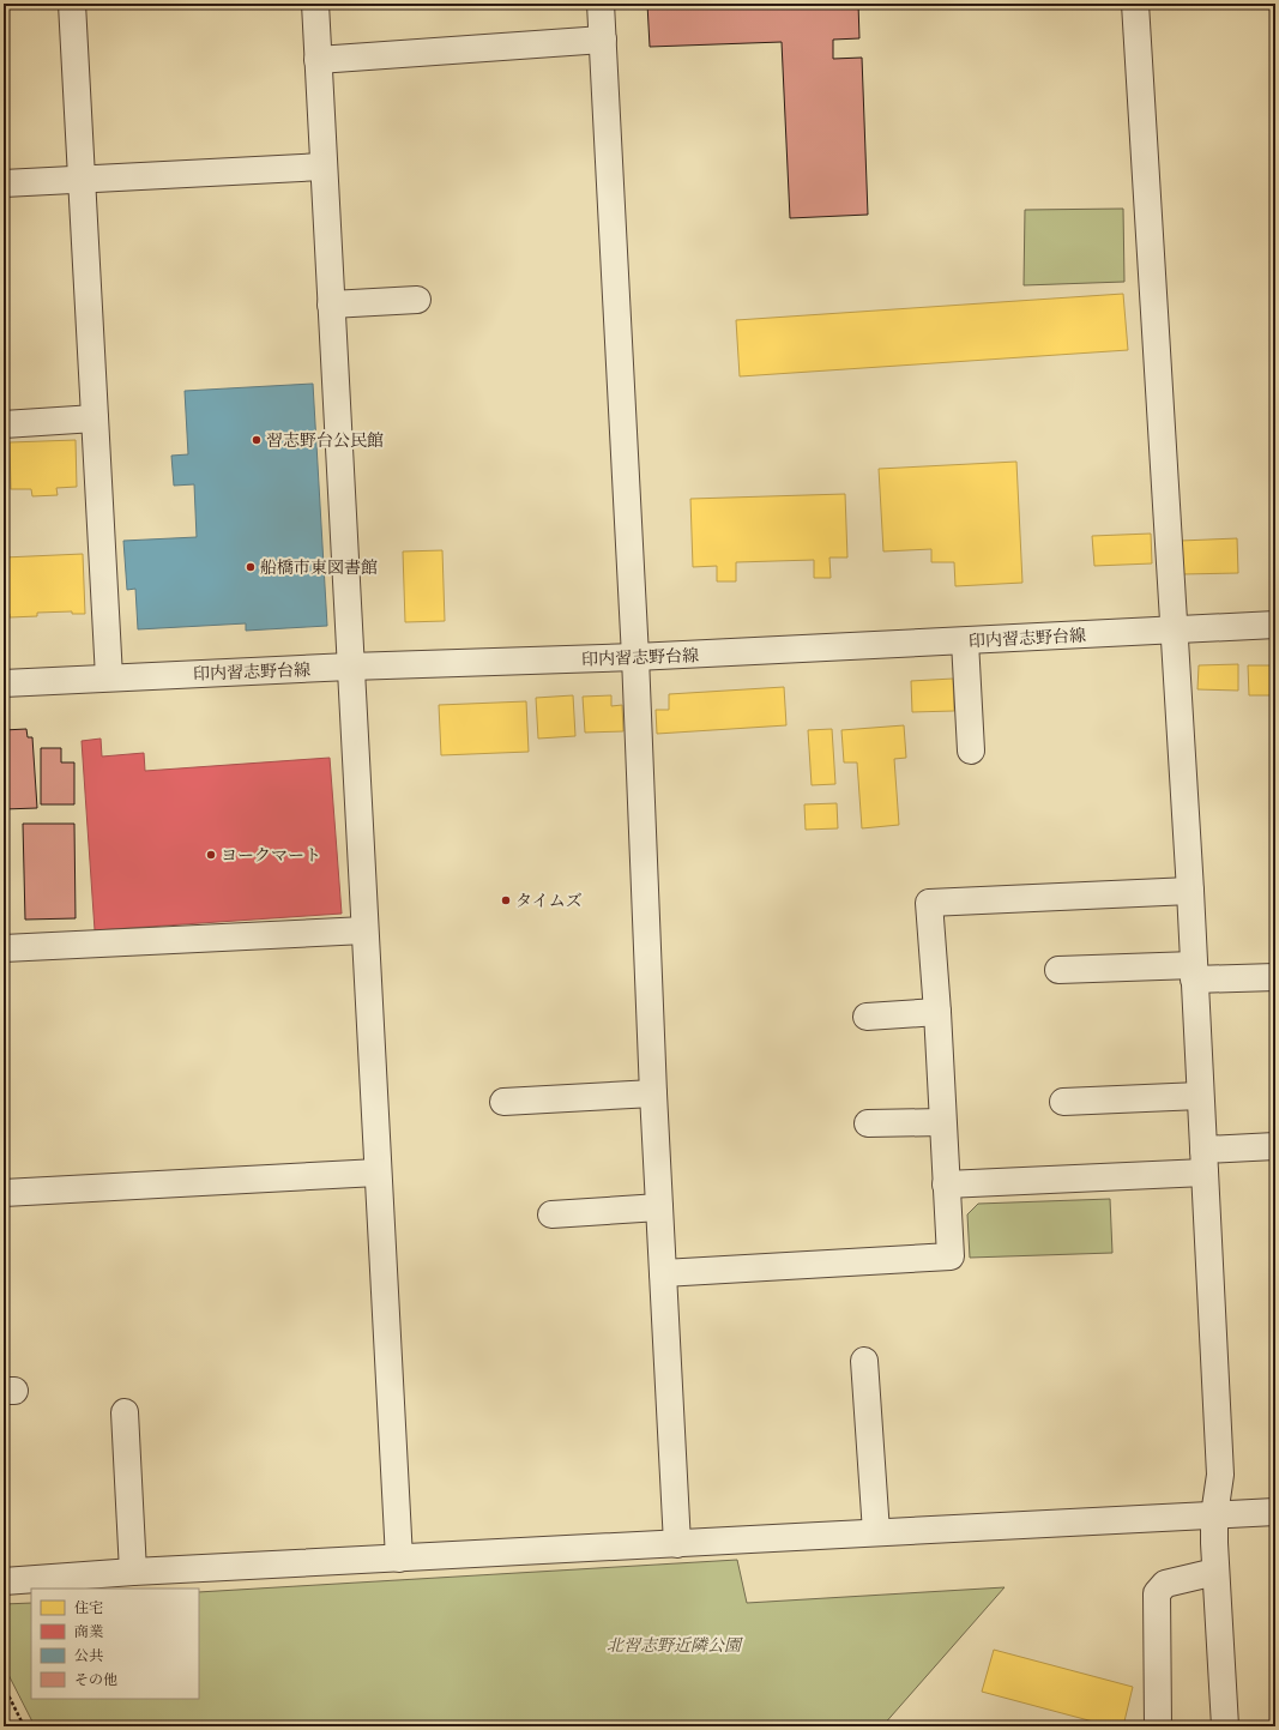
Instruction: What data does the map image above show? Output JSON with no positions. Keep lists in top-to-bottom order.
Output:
{
  "streets": {
    "street": ["印内習志野台線"]
  },
  "parks": ["北習志野近隣公園"],
  "places": [
    "習志野台公民館",
    "船橋市東図書館",
    "ヨークマート",
    "タイムズ"
  ],
  "legend": [
    "住宅",
    "商業",
    "公共",
    "その他"
  ]
}
